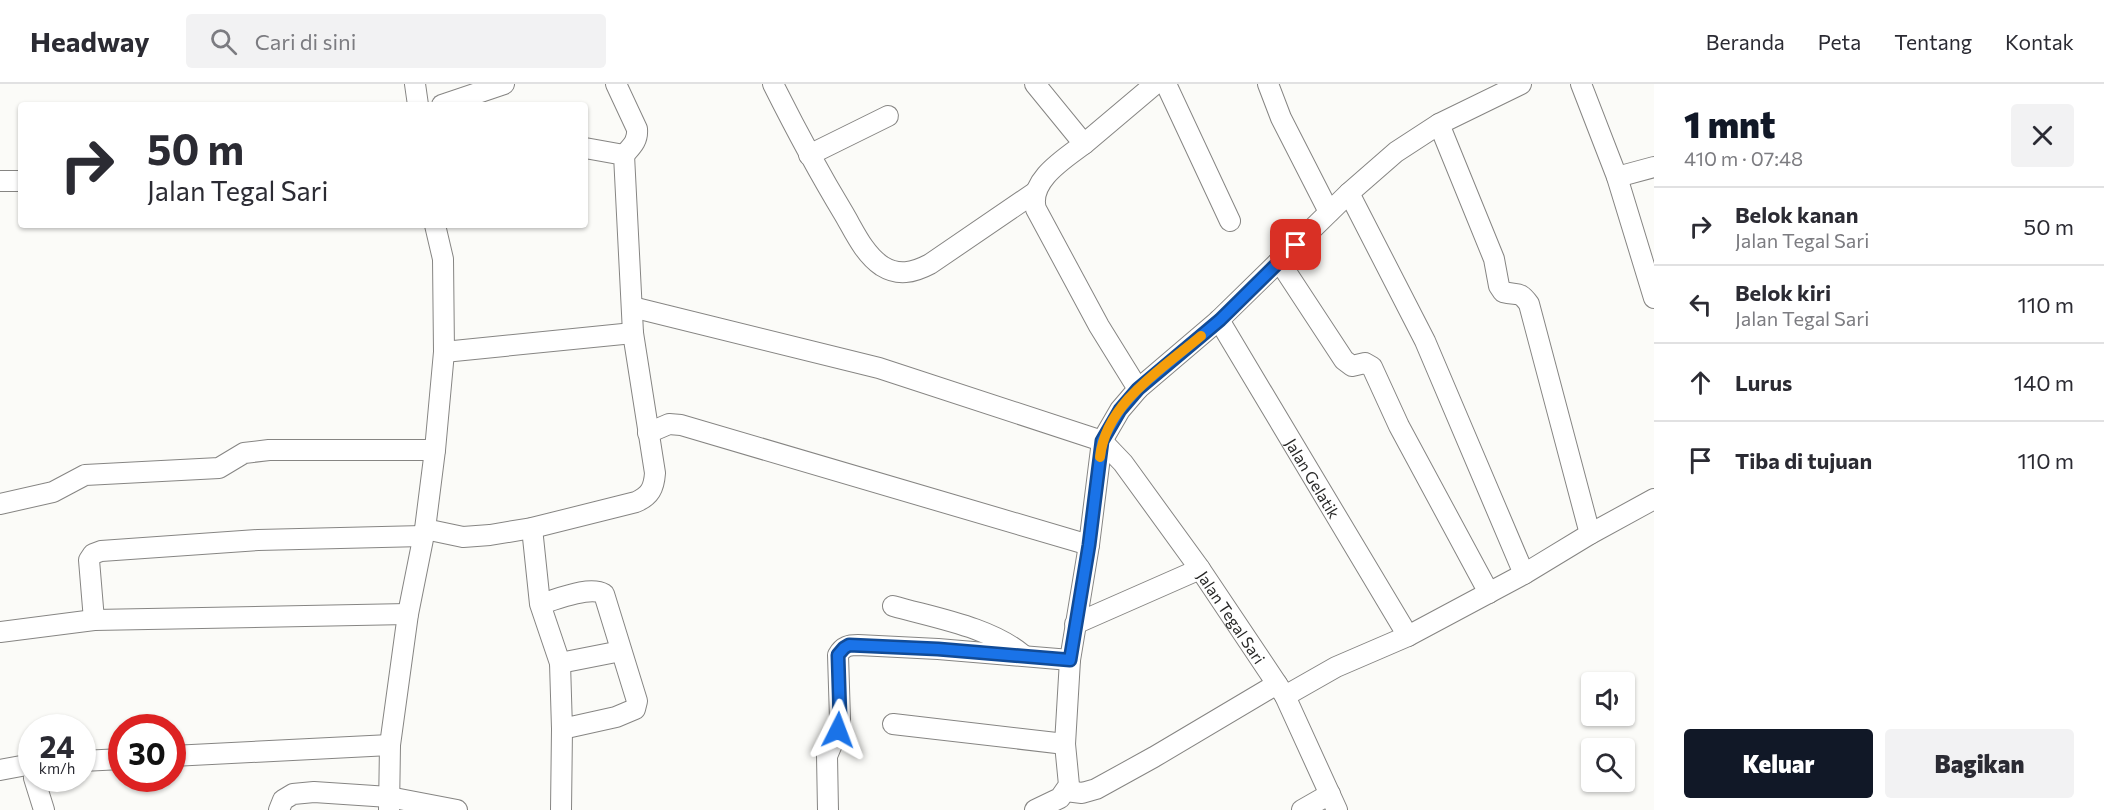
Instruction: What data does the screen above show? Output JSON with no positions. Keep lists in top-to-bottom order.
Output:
{
  "streets": {
    "street": ["Jalan Gelatik", "Jalan Tegal Sari"]
  },
  "page": {
    "header": "Headway",
    "search": "Cari di sini",
    "nav": [
      "Beranda",
      "Peta",
      "Tentang",
      "Kontak"
    ],
    "heading": ["1 mnt", "410 m · 07:48"],
    "turn": ["50 m", "Jalan Tegal Sari"],
    "list": [
      {
        "name": "Belok kanan",
        "note": "Jalan Tegal Sari",
        "value": "50 m"
      },
      {
        "name": "Belok kiri",
        "note": "Jalan Tegal Sari",
        "value": "110 m"
      },
      {
        "name": "Lurus",
        "value": "140 m"
      },
      {
        "name": "Tiba di tujuan",
        "value": "110 m"
      }
    ],
    "speed": "24 km/h",
    "limit": "30",
    "buttons": ["Keluar", "Bagikan"]
  }
}
